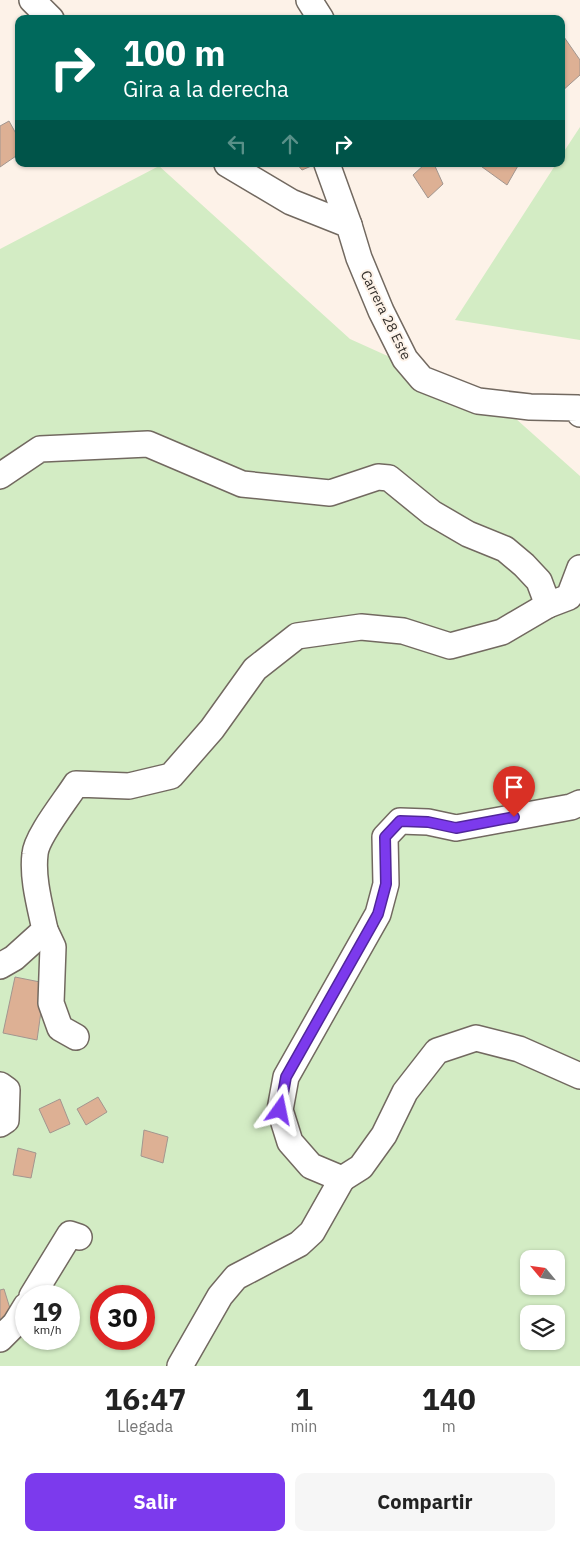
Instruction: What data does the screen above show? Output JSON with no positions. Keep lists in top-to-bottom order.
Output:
{
  "streets": {
    "street": ["Carrera 28 Este"]
  },
  "north": "top left",
  "page": {
    "turn": ["100 m", "Gira a la derecha"],
    "speed": "19 km/h",
    "limit": "30",
    "eta": [
      "16:47",
      "Llegada",
      "1",
      "min",
      "140",
      "m"
    ],
    "buttons": ["Salir", "Compartir"]
  }
}
